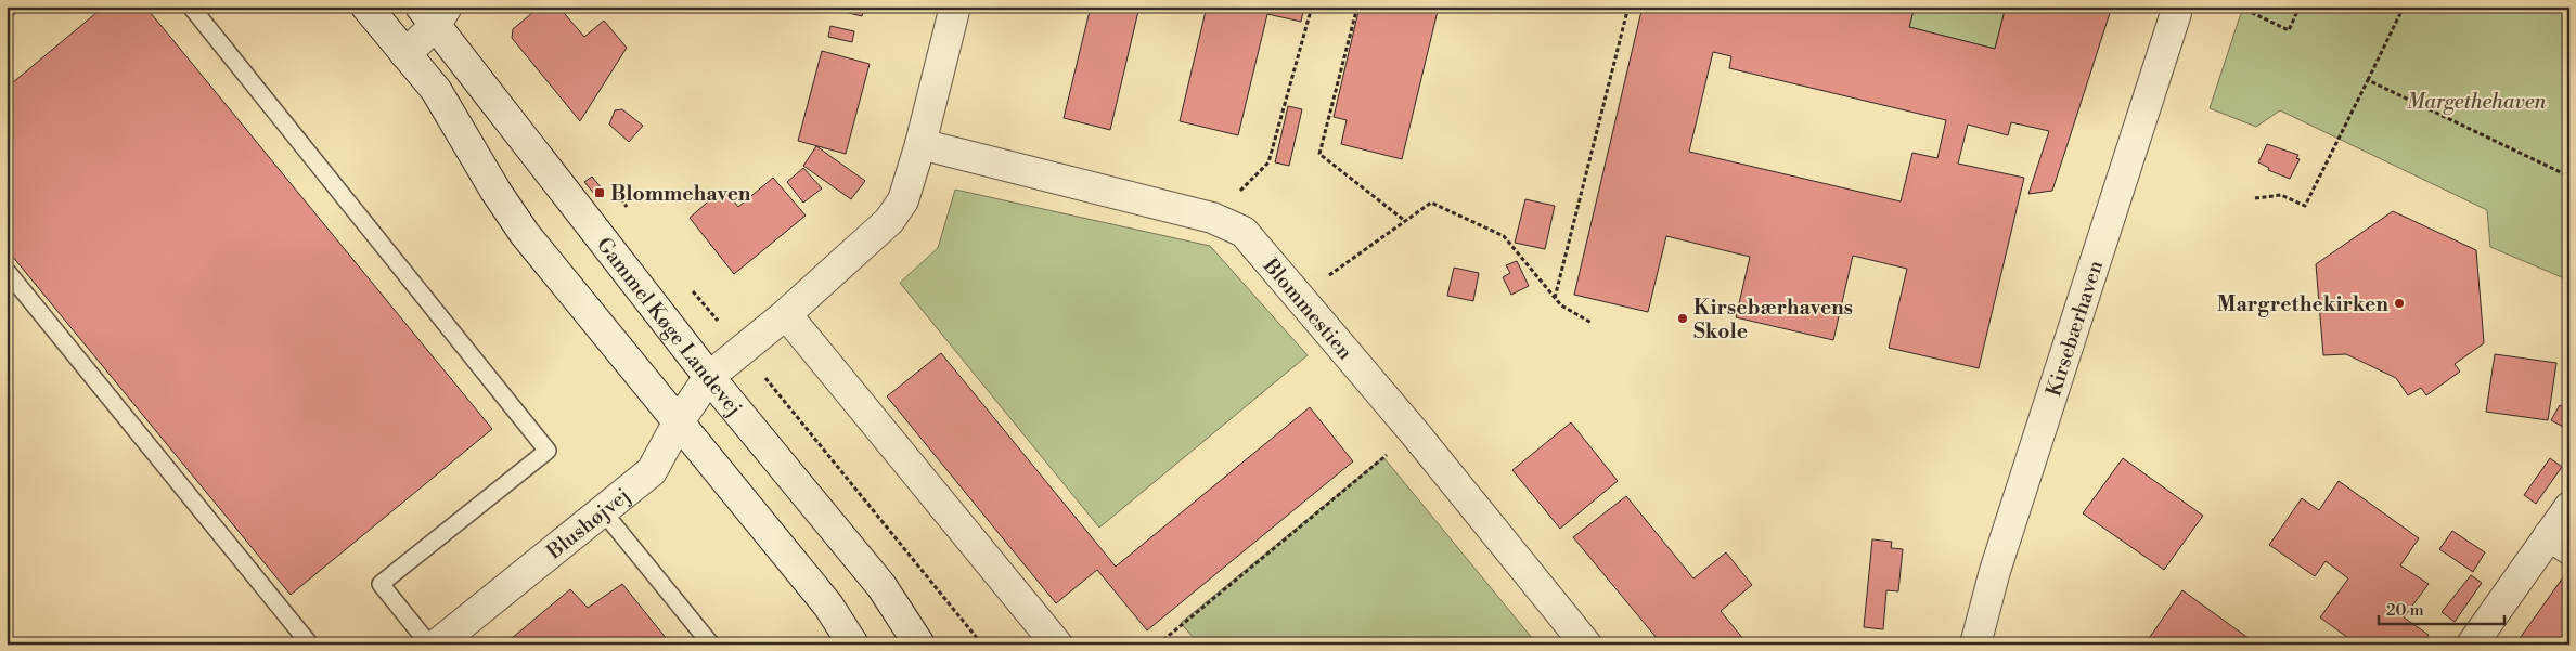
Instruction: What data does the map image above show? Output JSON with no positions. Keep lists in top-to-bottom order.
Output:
{
  "streets": {
    "street": [
      "Blommestien",
      "Gammel Køge Landevej",
      "Kirsebærhaven",
      "Blushøjvej"
    ]
  },
  "crossings": [
    ["Gammel Køge Landevej", "Blushøjvej"]
  ],
  "parks": ["Margethehaven"],
  "places": {
    "transit": ["Blommehaven"],
    "other": ["Margrethekirken", "Kirsebærhavens Skole"]
  },
  "scale_bar": "20 m"
}
